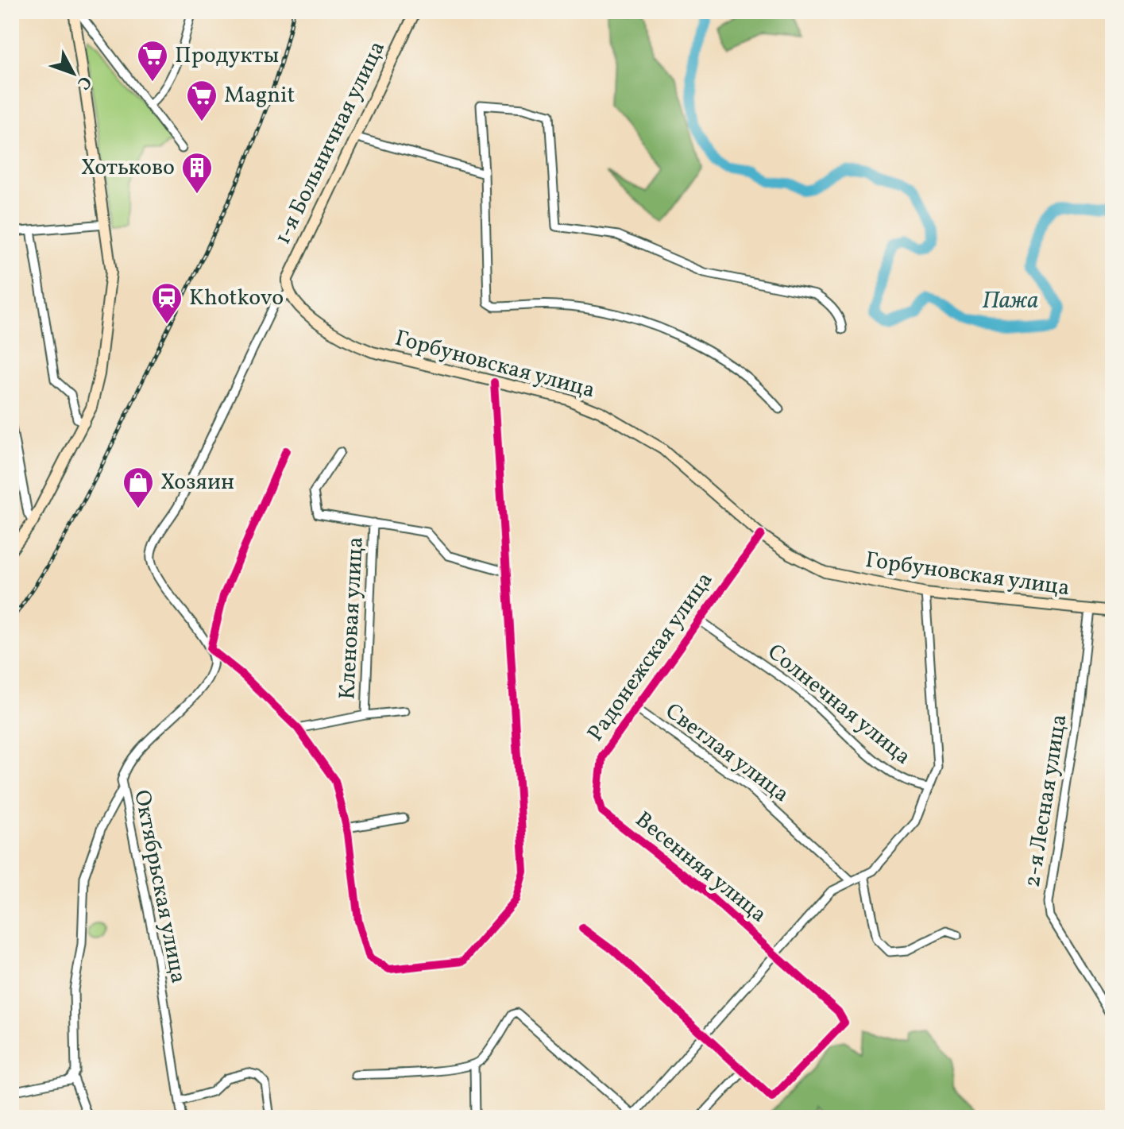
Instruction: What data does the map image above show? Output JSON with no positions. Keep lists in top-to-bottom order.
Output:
{
  "streets": {
    "main road": ["1-я Больничная улица", "Горбуновская улица"],
    "street": [
      "Кленовая улица",
      "Радонежская улица",
      "Солнечная улица",
      "Светлая улица",
      "2-я Лесная улица",
      "Весенняя улица",
      "Октябрьская улица"
    ]
  },
  "crossings": [
    ["1-я Больничная улица", "Горбуновская улица"],
    ["Горбуновская улица", "Радонежская улица"],
    ["Горбуновская улица", "2-я Лесная улица"],
    ["Радонежская улица", "Солнечная улица"],
    ["Радонежская улица", "Светлая улица"],
    ["Радонежская улица", "Весенняя улица"]
  ],
  "water": ["Пажа"],
  "places": {
    "supermarket": ["Продукты", "Magnit"],
    "building": ["Хотьково"],
    "station": ["Khotkovo"],
    "shop": ["Хозяин"]
  },
  "north": "bottom right"
}
